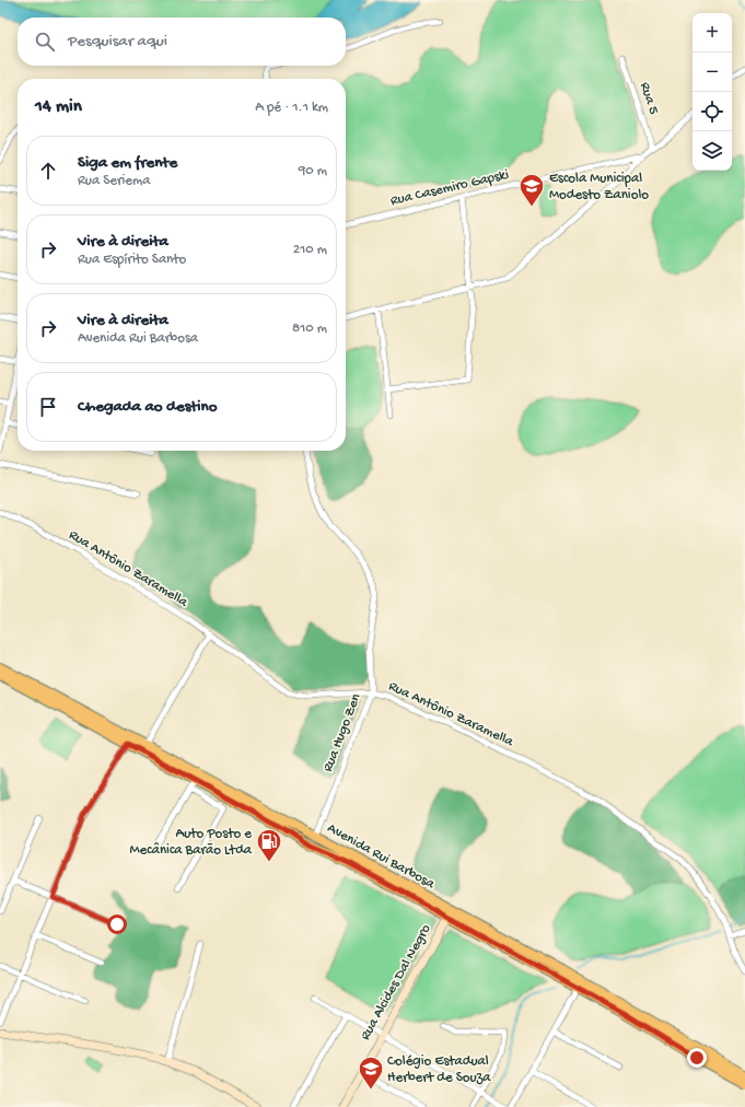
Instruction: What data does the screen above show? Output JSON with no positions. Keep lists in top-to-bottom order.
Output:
{
  "streets": {
    "main road": ["Avenida Rui Barbosa"],
    "street": [
      "Rua 5",
      "Rua Casemiro Gapski",
      "Rua Antônio Zaramella",
      "Rua Hugo Zen",
      "Rua Alcides Dal Negro"
    ]
  },
  "crossings": [
    ["Rua Antônio Zaramella", "Rua Hugo Zen"],
    ["Rua Hugo Zen", "Avenida Rui Barbosa"],
    ["Avenida Rui Barbosa", "Rua Alcides Dal Negro"]
  ],
  "places": {
    "school or university": ["Escola Municipal Modesto Zaniolo", "Colégio Estadual Herbert de Souza"],
    "fuel station": ["Auto Posto e Mecânica Barão Ltda"]
  },
  "page": {
    "map_buttons": ["+", "−"],
    "search": "Pesquisar aqui",
    "heading": ["14 min", "A pé · 1.1 km"],
    "list": [
      ["Siga em frente", "Rua Seriema", "90 m"],
      ["Vire à direita", "Rua Espírito Santo", "210 m"],
      ["Vire à direita", "Avenida Rui Barbosa", "810 m"],
      "Chegada ao destino"
    ]
  }
}
